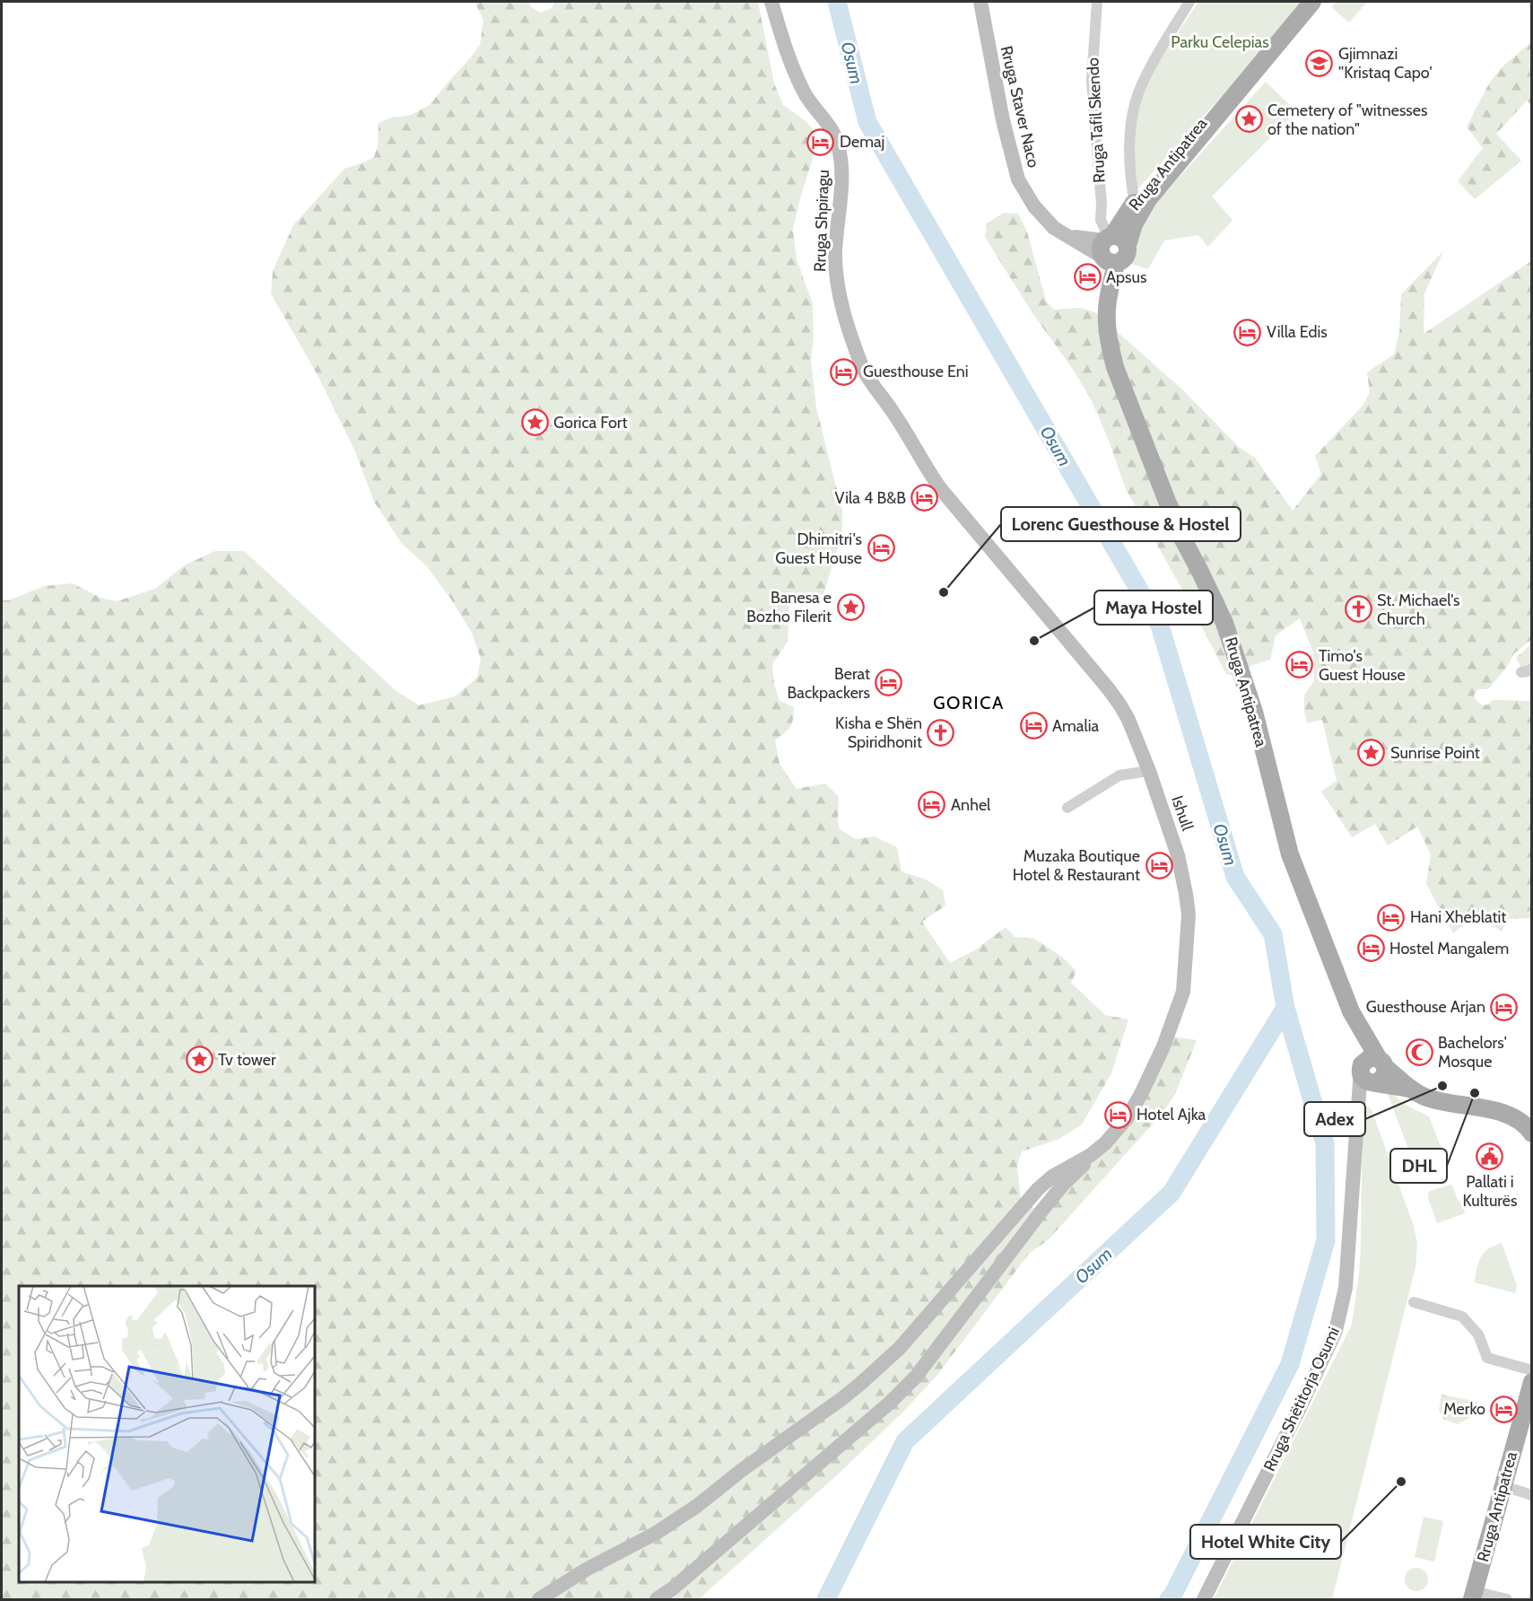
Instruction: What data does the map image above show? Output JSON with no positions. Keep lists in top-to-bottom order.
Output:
{
  "streets": {
    "main road": ["Rruga Antipatrea", "Rruga Shëtitorja Osumi"],
    "street": [
      "Rruga Staver Naco",
      "Rruga Tafil Skendo",
      "Rruga Shpiragu",
      "Ishull"
    ]
  },
  "crossings": [
    ["Rruga Staver Naco", "Rruga Tafil Skendo"],
    ["Rruga Staver Naco", "Rruga Antipatrea"],
    ["Rruga Tafil Skendo", "Rruga Antipatrea"],
    ["Rruga Antipatrea", "Rruga Shëtitorja Osumi"],
    ["Rruga Shpiragu", "Ishull"]
  ],
  "districts": ["GORICA"],
  "water": ["Osum"],
  "parks": ["Parku Celepias"],
  "places": {
    "school or university": ["Gjimnazi ''Kristaq Capo'"],
    "place": [
      "Cemetery of \"witnesses of the nation\"",
      "Gorica Fort",
      "Banesa e Bozho Filerit",
      "Sunrise Point",
      "Tv tower"
    ],
    "hotel": [
      "Demaj",
      "Apsus",
      "Villa Edis",
      "Guesthouse Eni",
      "Vila 4 B&B",
      "Dhimitri's Guest House",
      "Timo's Guest House",
      "Berat Backpackers",
      "Amalia",
      "Anhel",
      "Muzaka Boutique Hotel & Restaurant",
      "Hani Xheblatit",
      "Hostel Mangalem",
      "Guesthouse Arjan",
      "Hotel Ajka",
      "Merko"
    ],
    "other": [
      "Lorenc Guesthouse & Hostel",
      "Maya Hostel",
      "Adex",
      "DHL",
      "Hotel White City"
    ],
    "church": ["St. Michael's Church", "Kisha e Shën Spiridhonit"],
    "mosque": ["Bachelors' Mosque"],
    "public building": ["Pallati i Kulturës"]
  }
}
